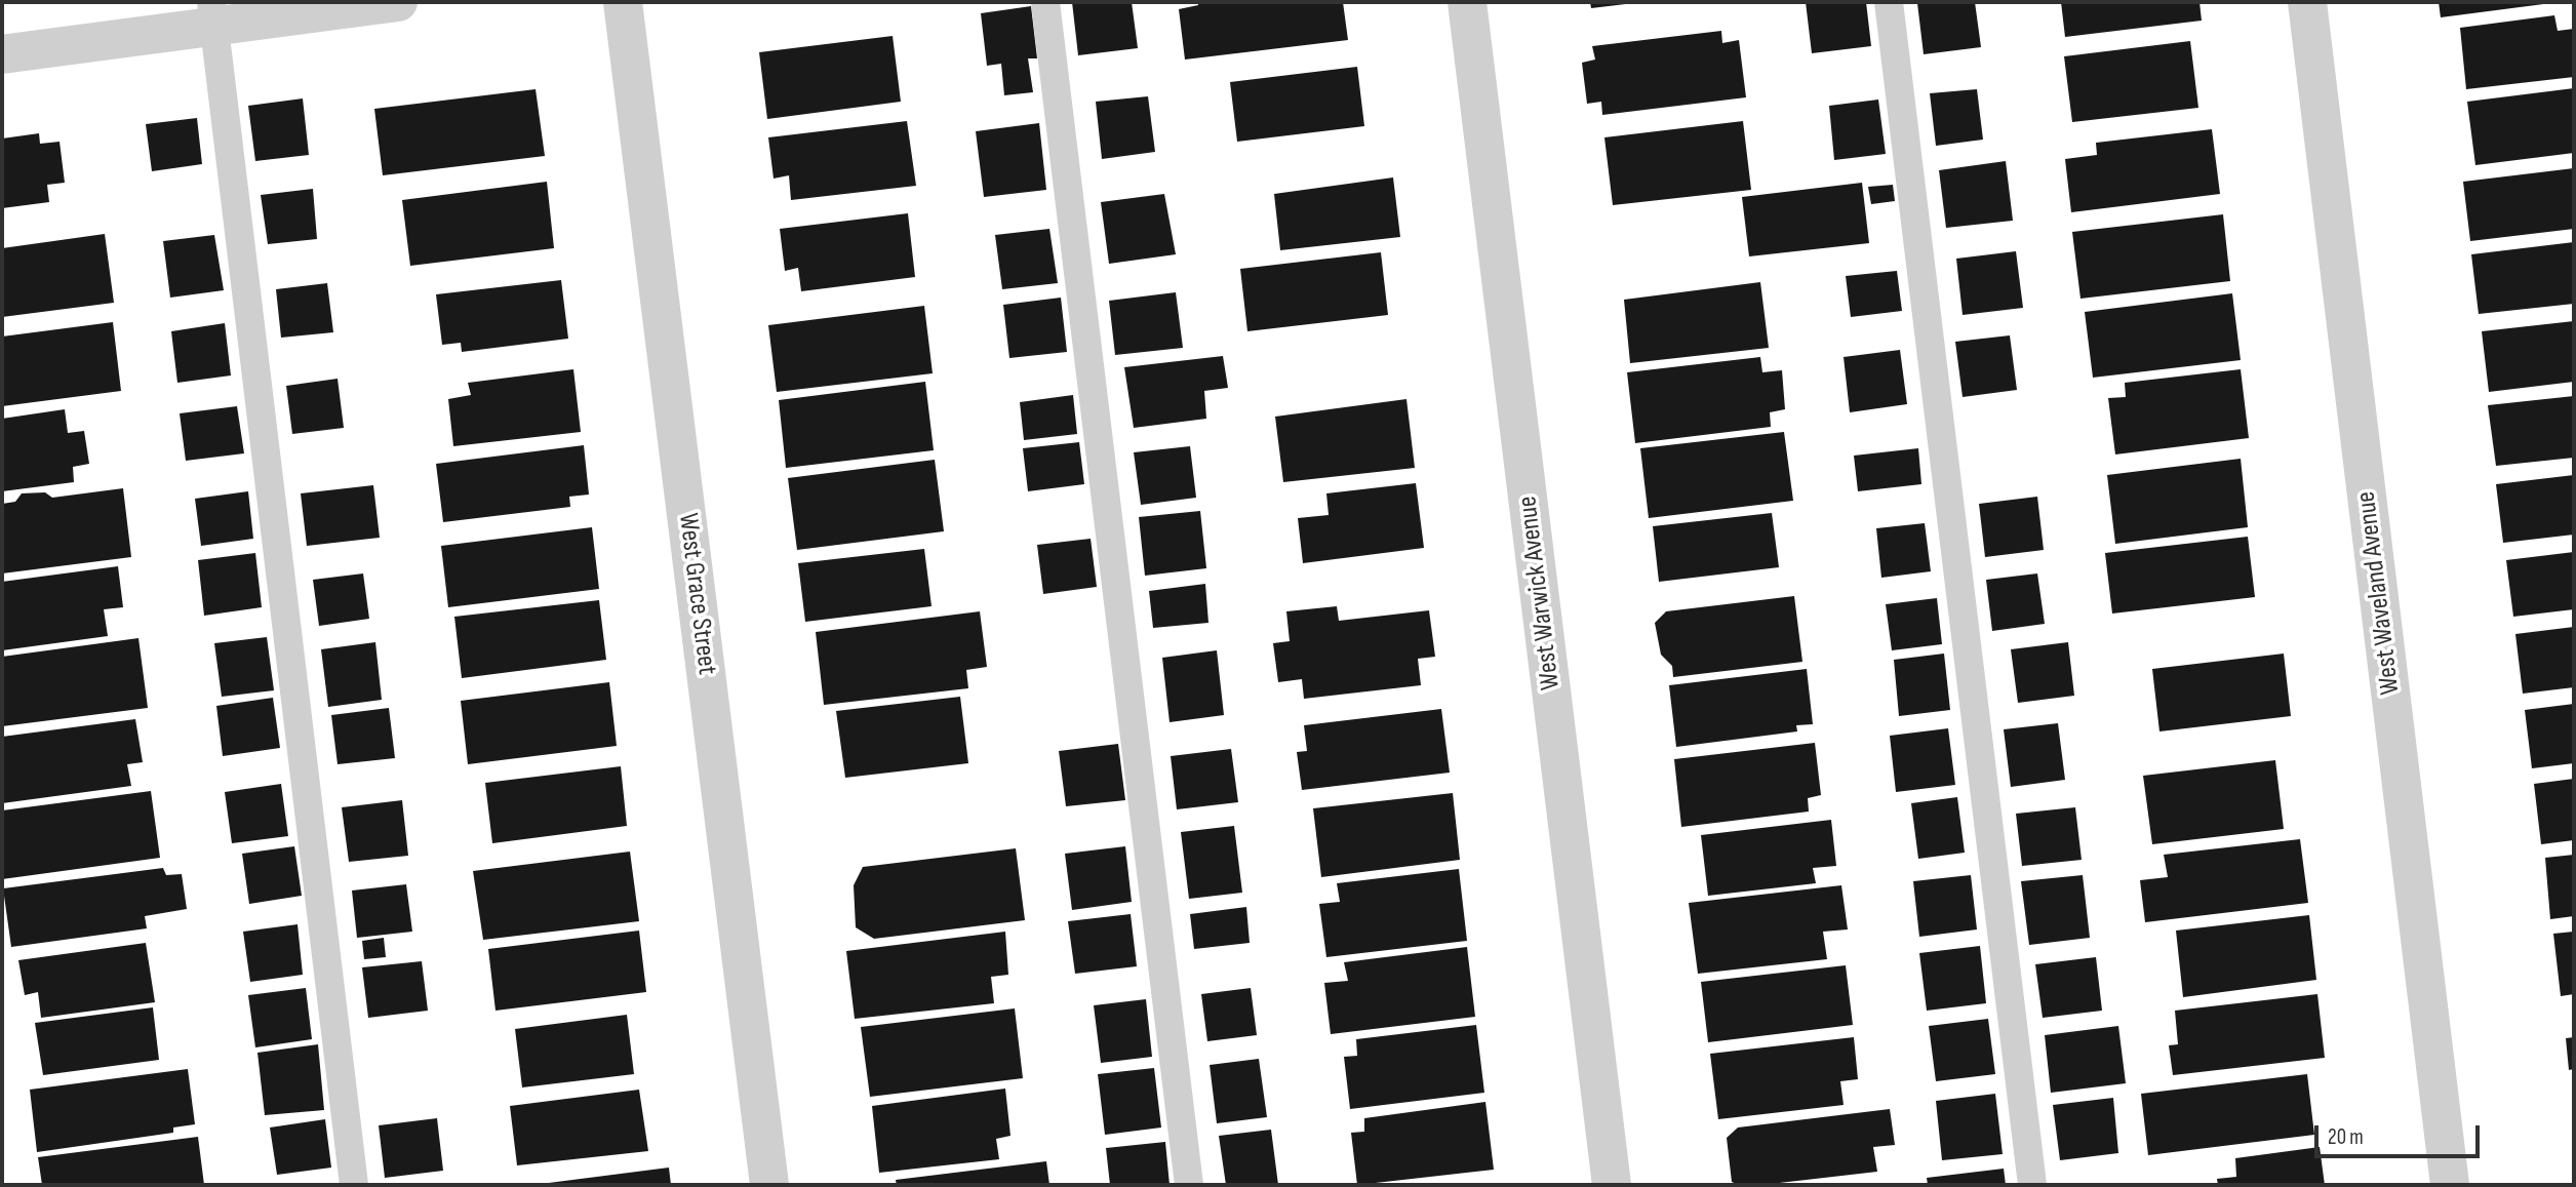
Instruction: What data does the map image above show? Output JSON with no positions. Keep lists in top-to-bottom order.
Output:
{
  "streets": {
    "street": ["West Warwick Avenue", "West Waveland Avenue", "West Grace Street"]
  },
  "scale_bar": "20 m"
}
